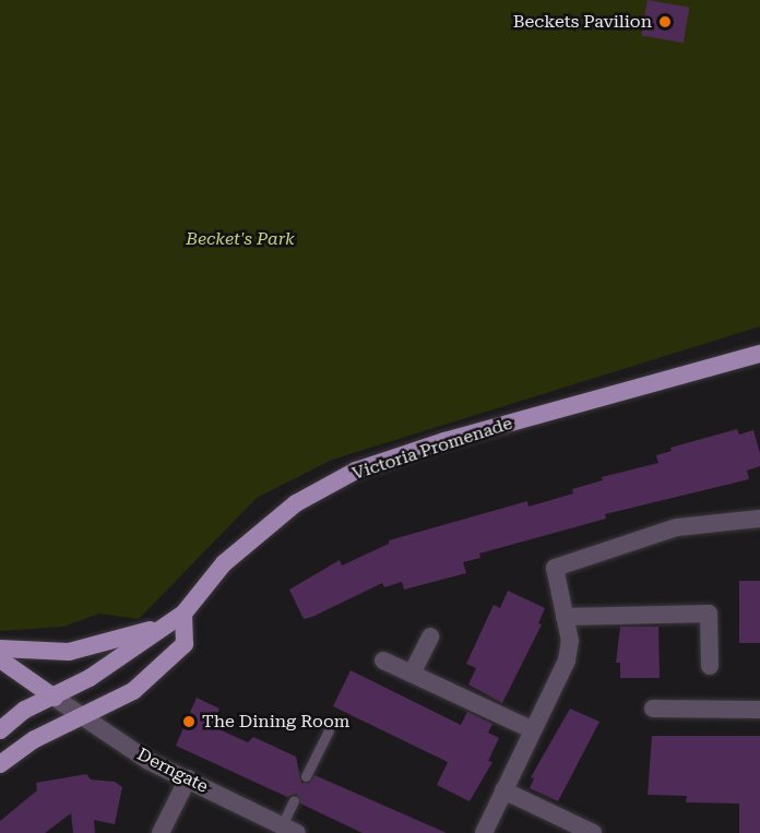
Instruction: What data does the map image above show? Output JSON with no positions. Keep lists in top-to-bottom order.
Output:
{
  "streets": {
    "main road": ["Victoria Promenade"],
    "street": ["Derngate"]
  },
  "crossings": [
    ["Victoria Promenade", "Derngate"]
  ],
  "parks": ["Becket's Park"],
  "places": ["Beckets Pavilion", "The Dining Room"]
}
